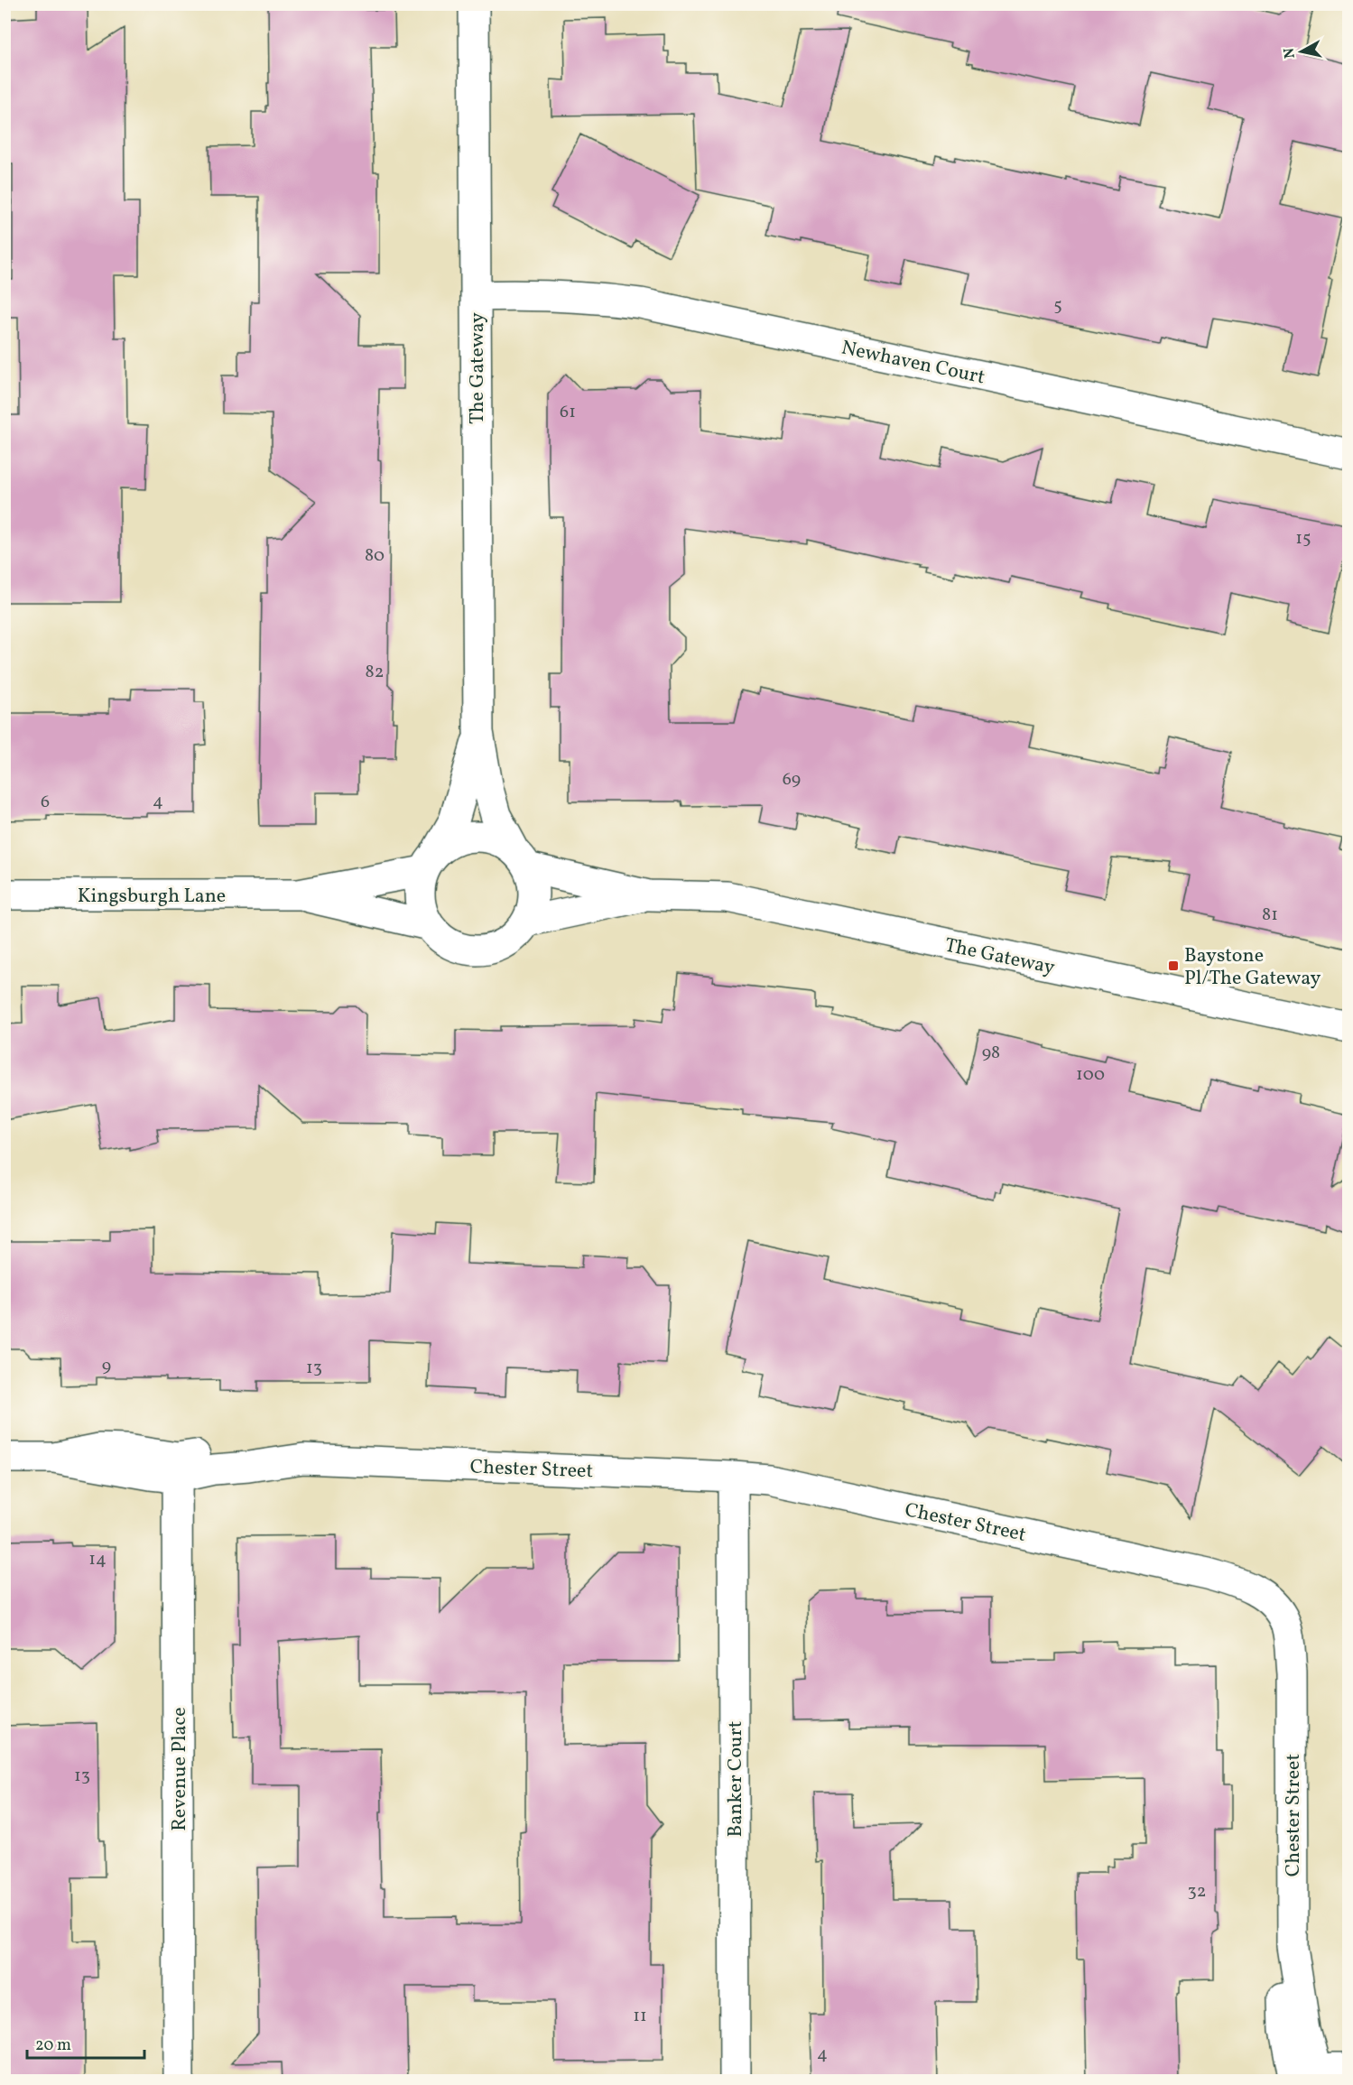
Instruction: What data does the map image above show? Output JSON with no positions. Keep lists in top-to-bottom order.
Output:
{
  "streets": {
    "street": [
      "Newhaven Court",
      "The Gateway",
      "Kingsburgh Lane",
      "Chester Street",
      "Revenue Place",
      "Banker Court"
    ]
  },
  "crossings": [
    ["Newhaven Court", "The Gateway"],
    ["The Gateway", "Kingsburgh Lane"],
    ["Chester Street", "Revenue Place"],
    ["Chester Street", "Banker Court"]
  ],
  "places": {
    "transit": ["Baystone Pl/The Gateway"]
  },
  "house_numbers": [
    "5",
    "61",
    "15",
    "80",
    "82",
    "69",
    "4",
    "6",
    "81",
    "98",
    "100",
    "9",
    "13",
    "14",
    "13",
    "32",
    "11",
    "4"
  ],
  "scale_bar": "20 m",
  "north": "left"
}
